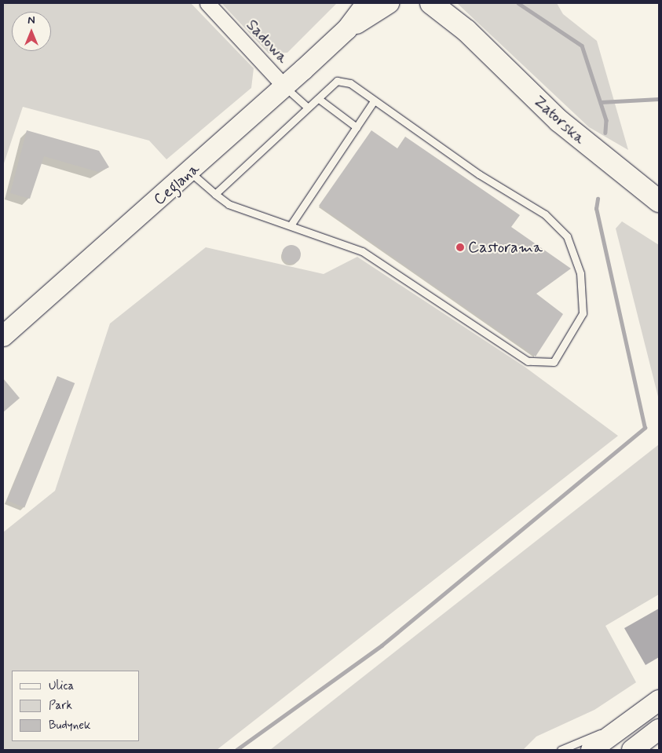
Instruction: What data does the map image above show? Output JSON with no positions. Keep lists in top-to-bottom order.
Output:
{
  "streets": {
    "main road": ["Zatorska"],
    "street": ["Sadowa", "Ceglana"]
  },
  "crossings": [
    ["Sadowa", "Ceglana"]
  ],
  "places": ["Castorama"],
  "legend": ["Ulica", "Park", "Budynek"],
  "north": "top"
}
